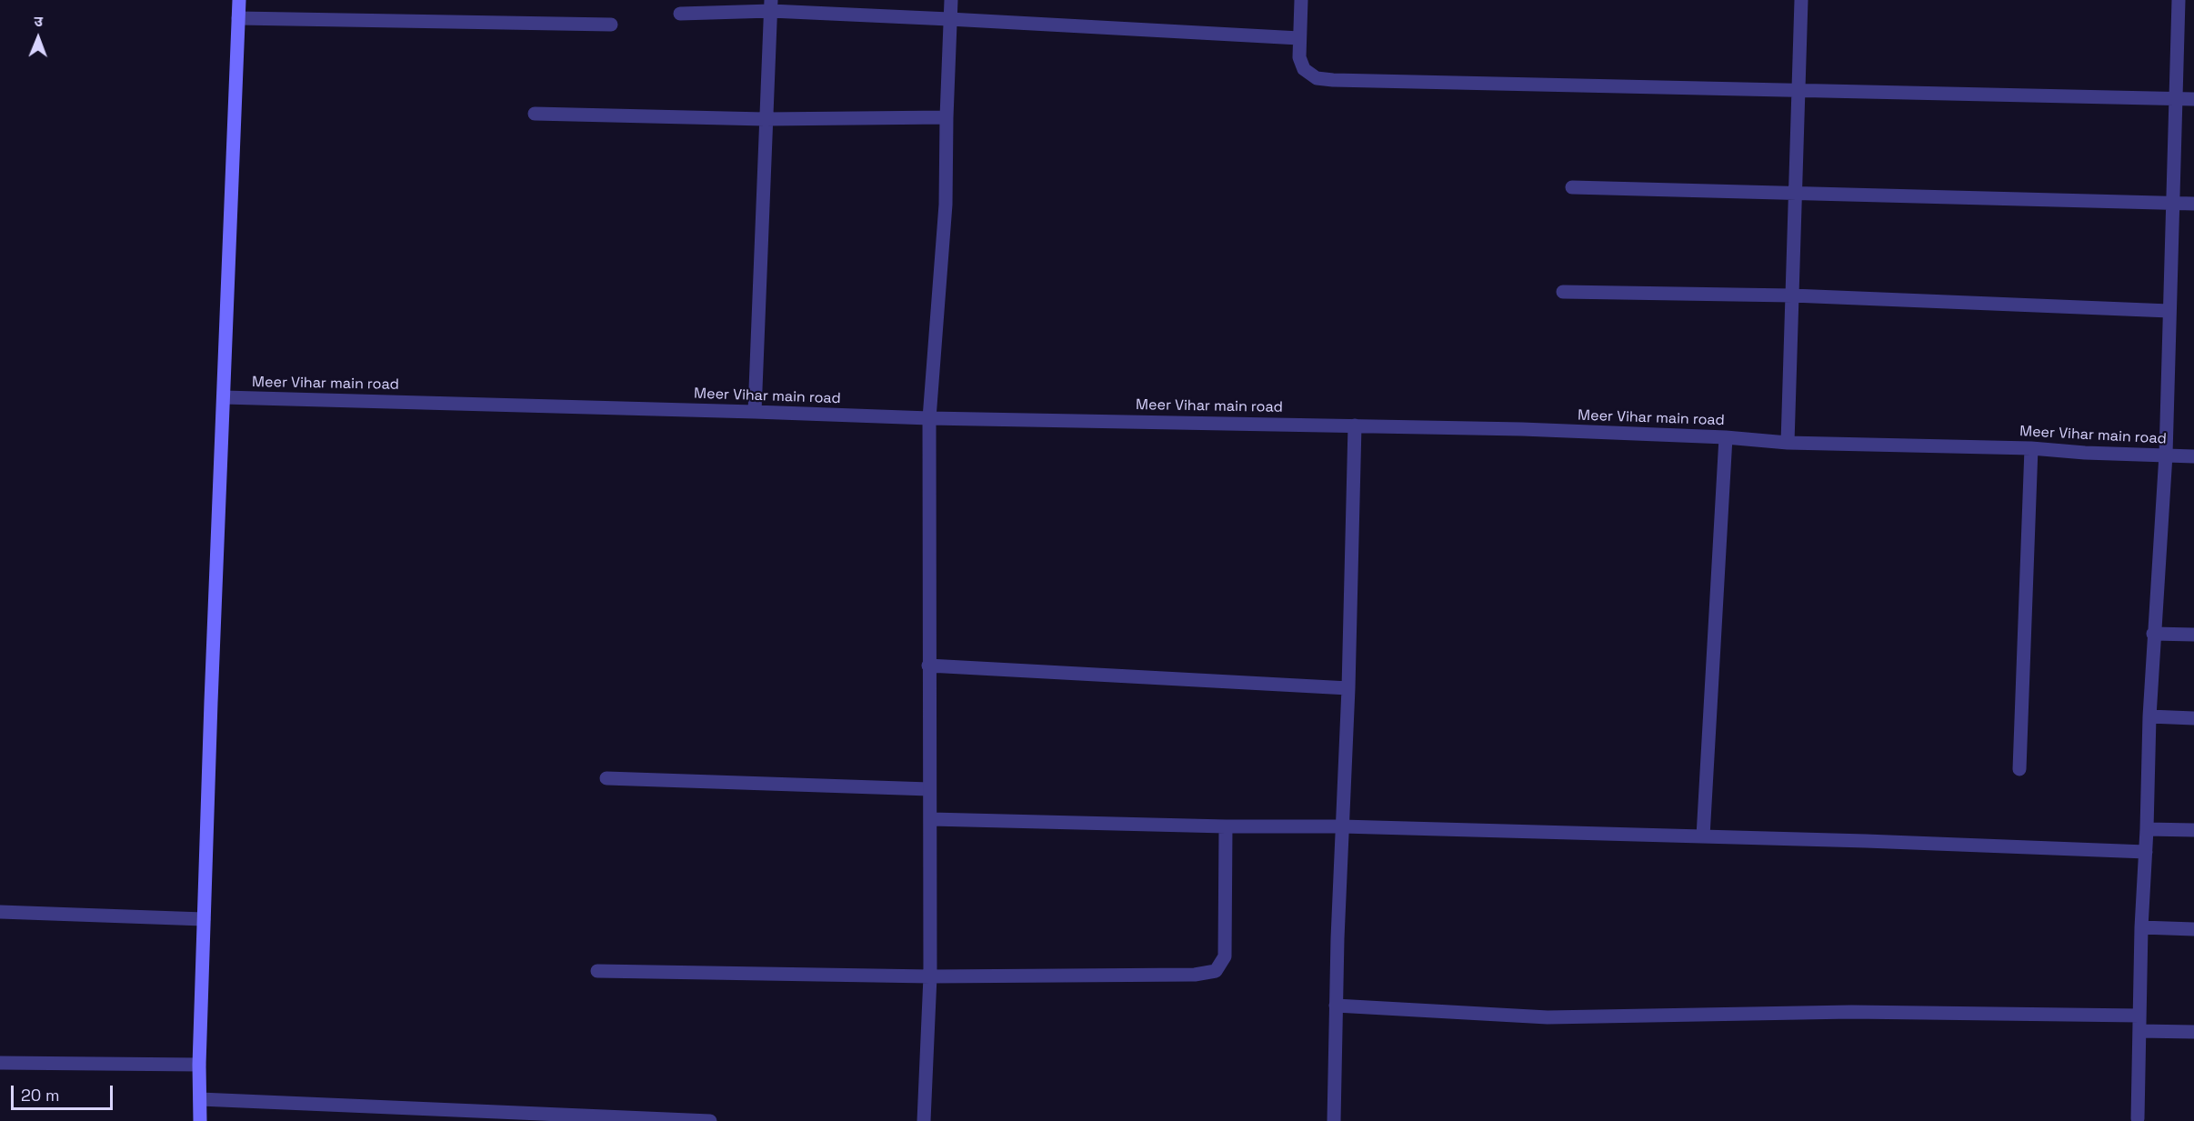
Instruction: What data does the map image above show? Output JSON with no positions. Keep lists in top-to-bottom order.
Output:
{
  "streets": {
    "street": ["Meer Vihar main road"]
  },
  "scale_bar": "20 m",
  "north": "top"
}
